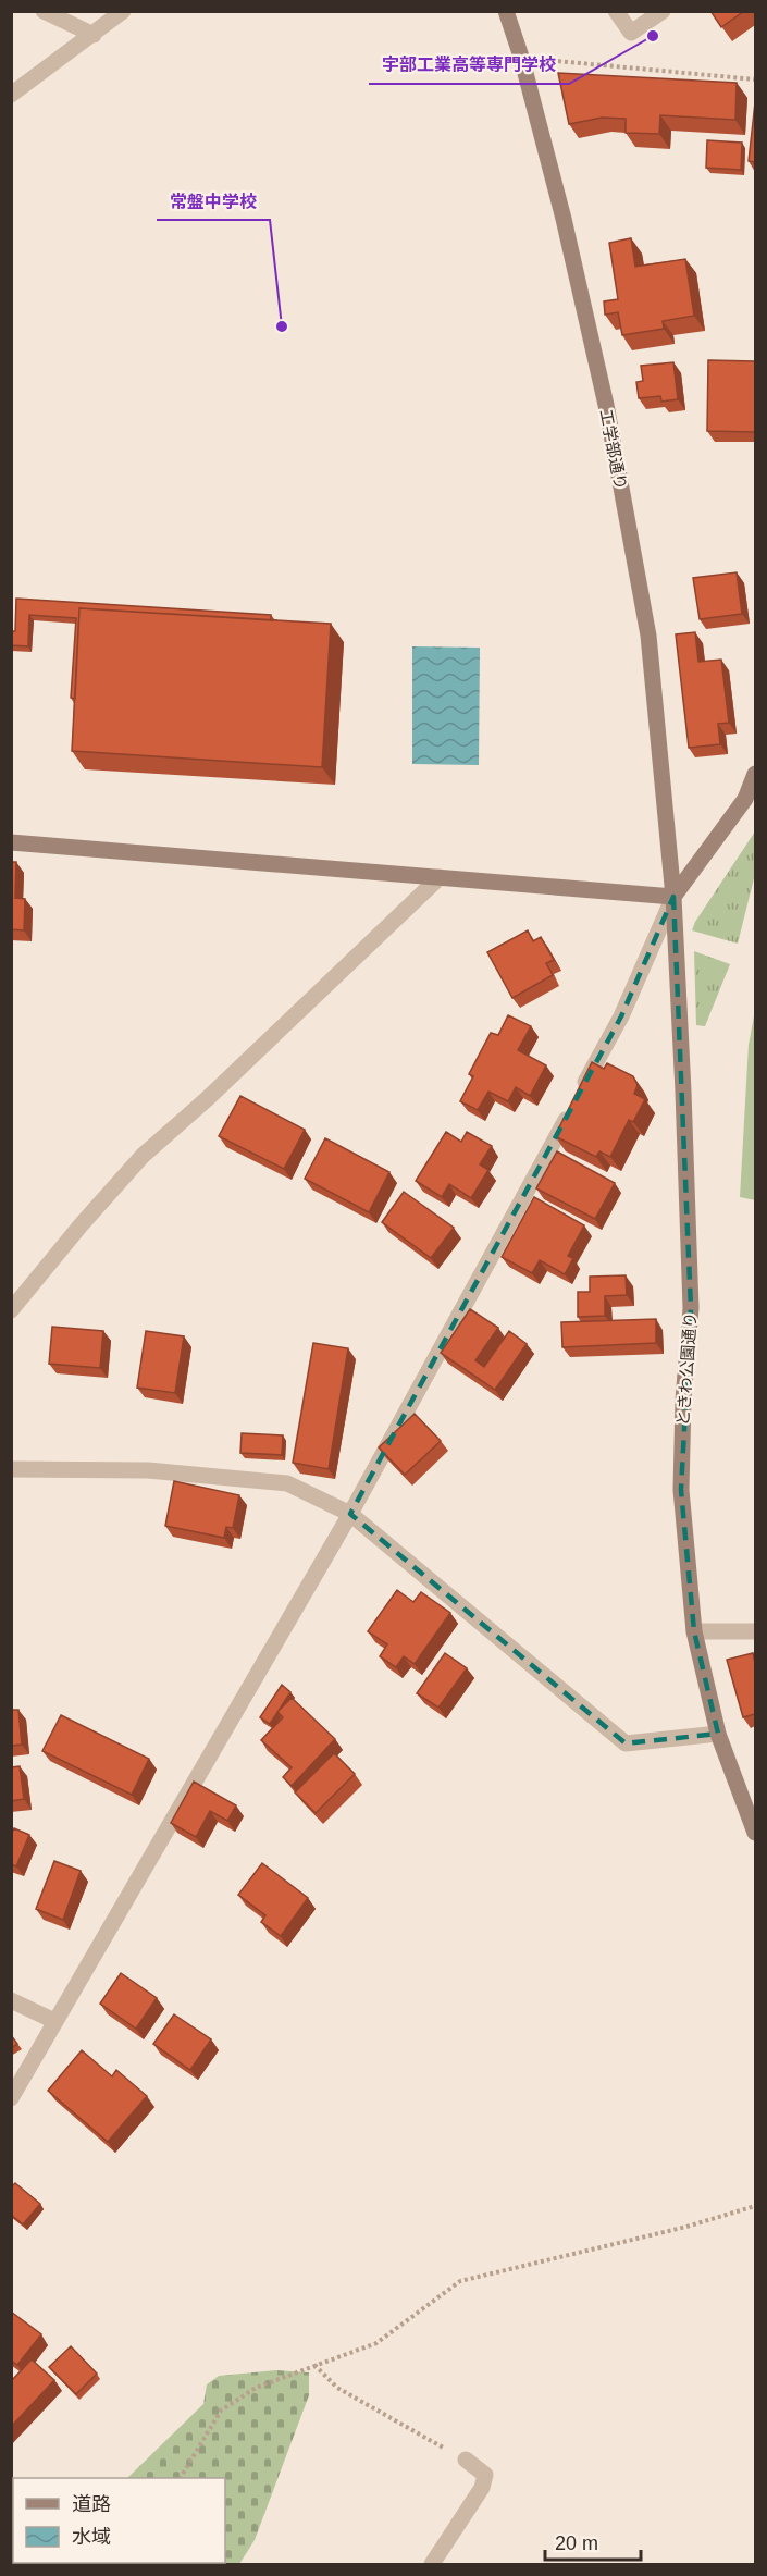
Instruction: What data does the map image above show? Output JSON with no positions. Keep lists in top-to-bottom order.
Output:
{
  "streets": {
    "street": ["工学部通り", "ときわ公園通り"]
  },
  "crossings": [
    ["工学部通り", "ときわ公園通り"]
  ],
  "places": ["宇部工業高等専門学校", "常盤中学校"],
  "legend": ["道路", "水域"],
  "scale_bar": "20 m"
}
